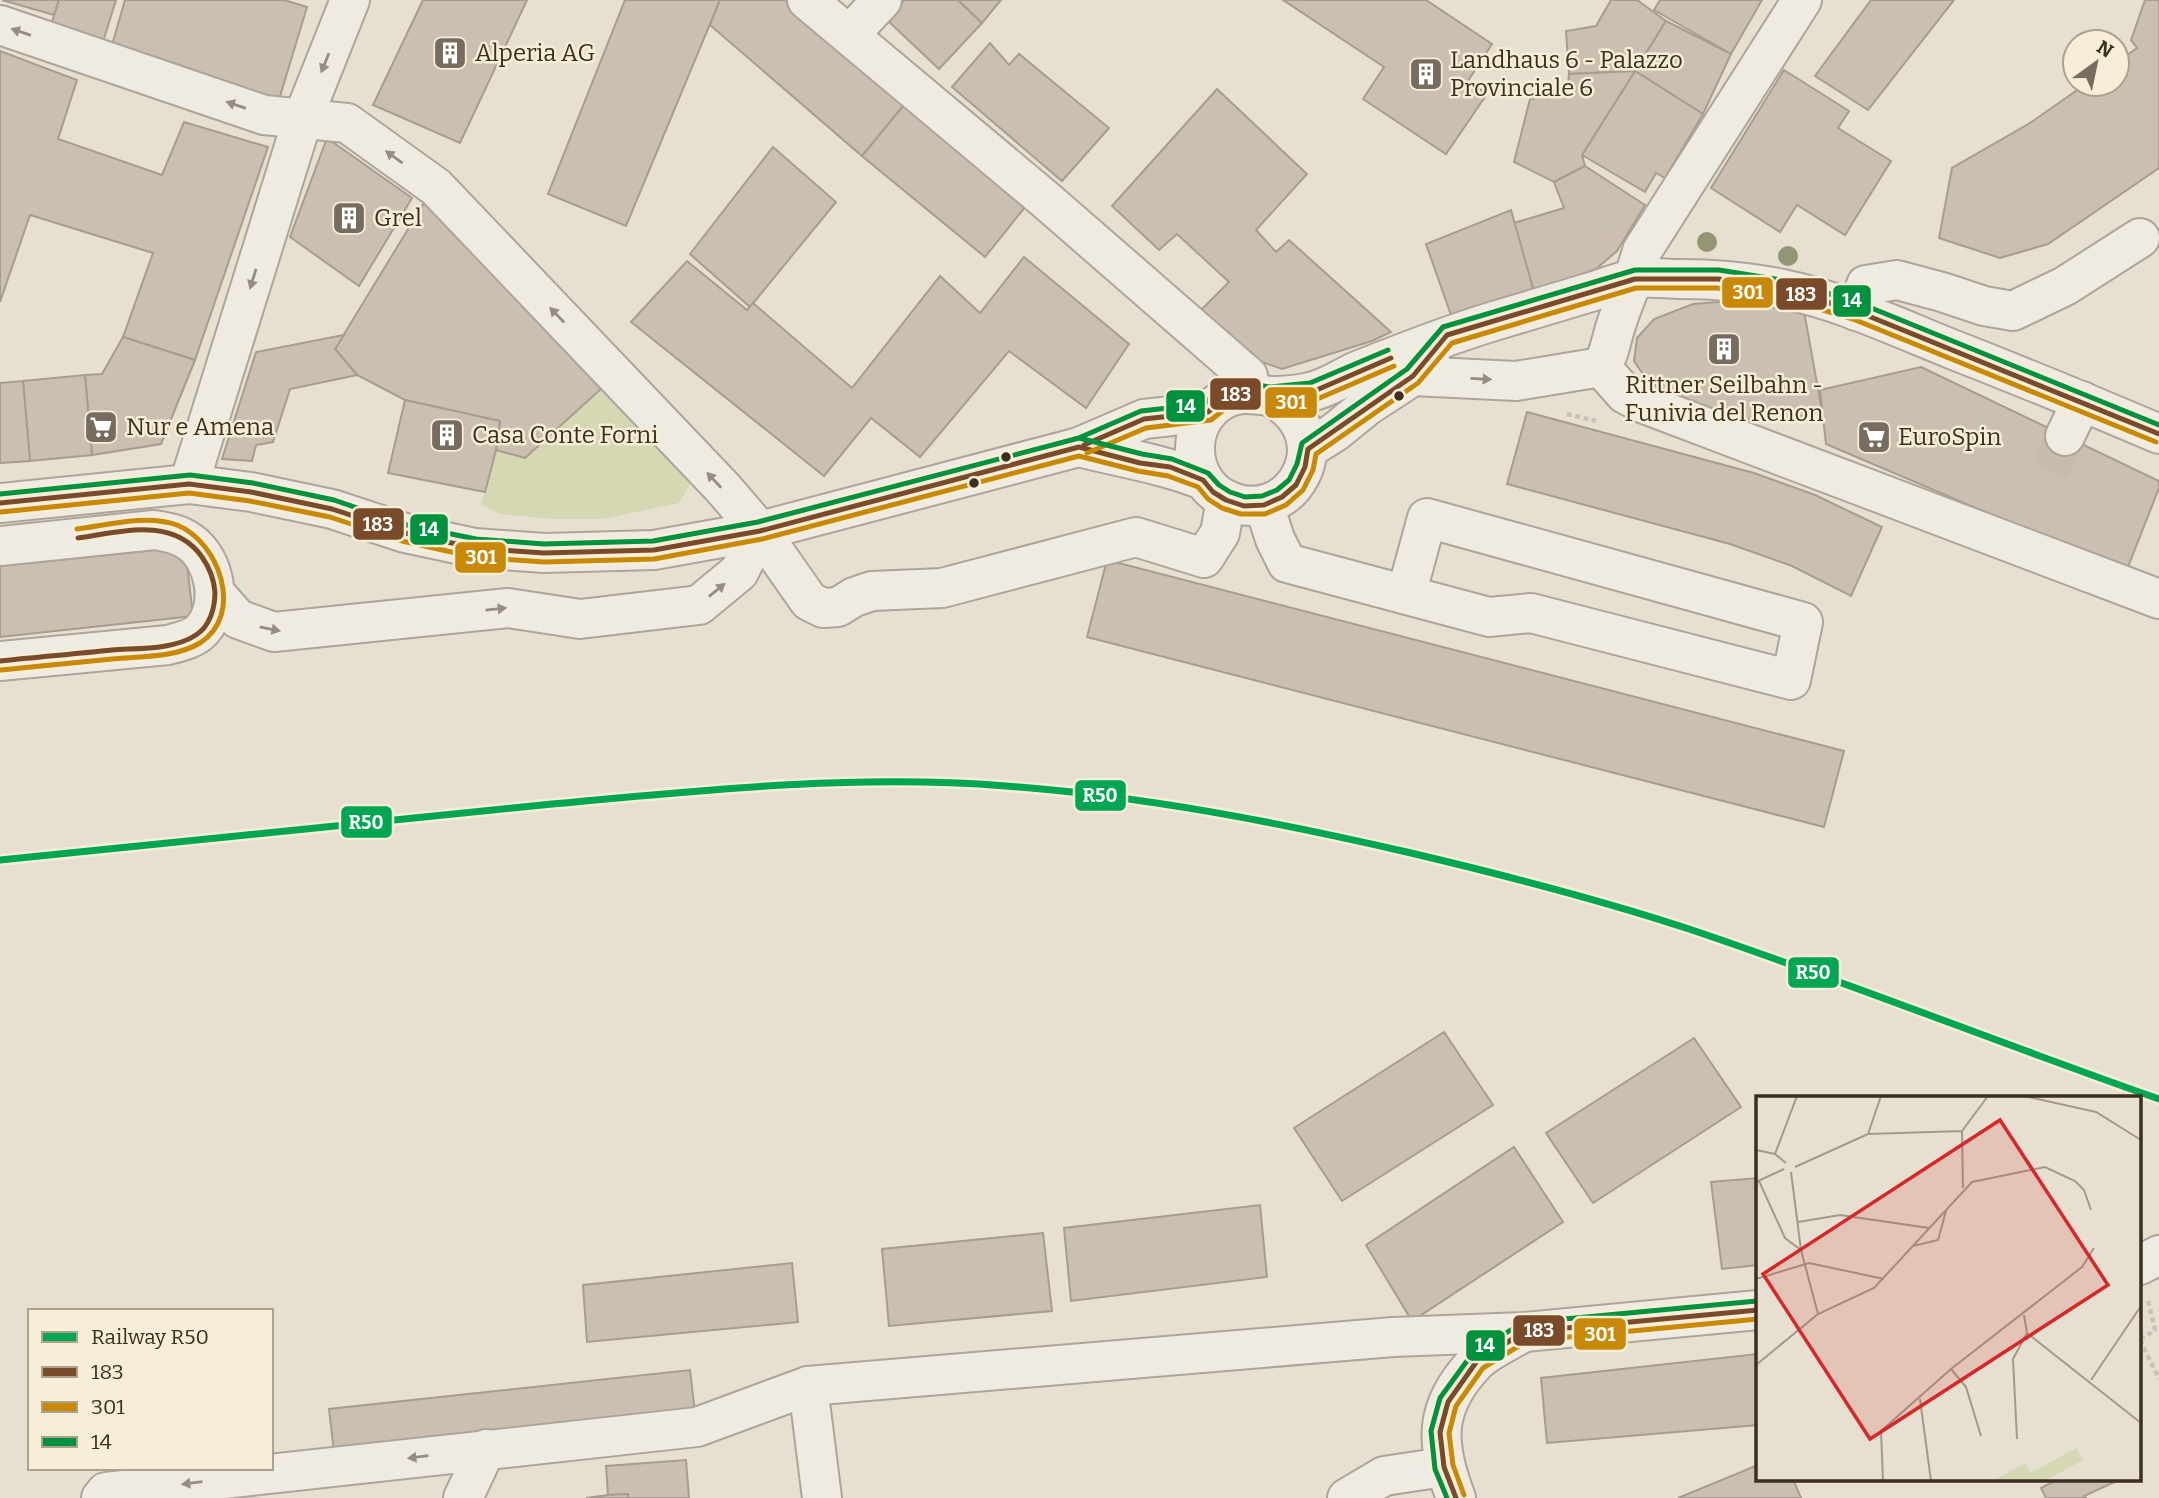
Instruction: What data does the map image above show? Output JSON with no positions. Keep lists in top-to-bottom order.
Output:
{
  "places": {
    "building": [
      "Alperia AG",
      "Landhaus 6 - Palazzo Provinciale 6",
      "Grel",
      "Rittner Seilbahn - Funivia del Renon",
      "Casa Conte Forni"
    ],
    "supermarket": ["Nur e Amena", "EuroSpin"]
  },
  "lines": [
    "transit line 14",
    "transit line 183",
    "transit line 301",
    "rail line R50"
  ],
  "legend": [
    "Railway R50",
    "183",
    "301",
    "14"
  ],
  "north": "top right"
}
